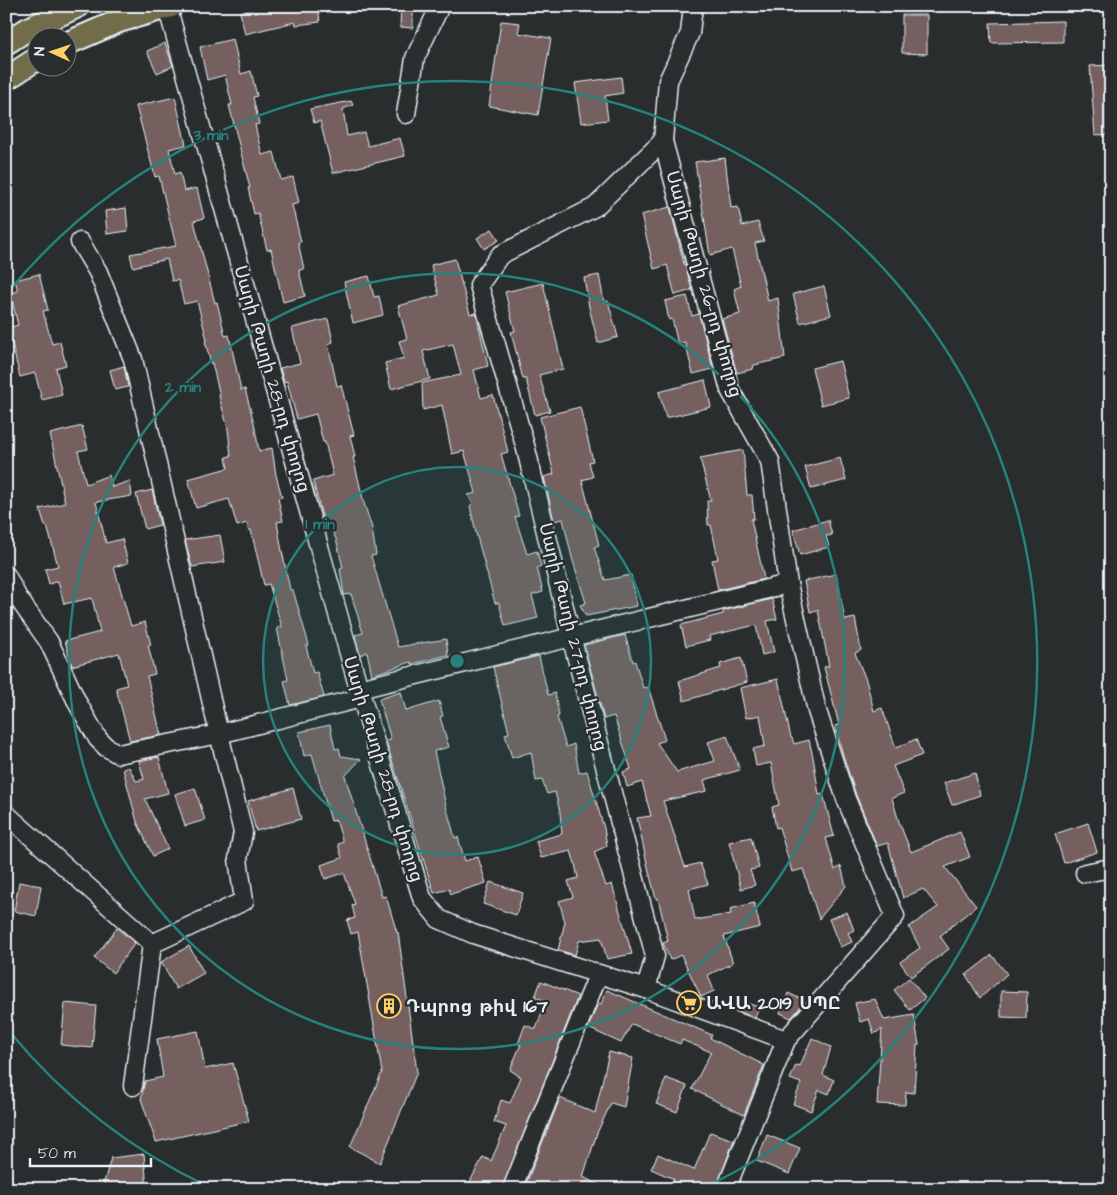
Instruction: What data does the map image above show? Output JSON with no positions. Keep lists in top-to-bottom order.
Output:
{
  "streets": {
    "street": ["Սարի Թաղի 26-րդ փողոց", "Սարի Թաղի 28-րդ փողոց", "Սարի Թաղի 27-րդ փողոց"]
  },
  "crossings": [
    ["Սարի Թաղի 26-րդ փողոց", "Սարի Թաղի 27-րդ փողոց"]
  ],
  "places": {
    "supermarket": ["ԱՎԱ 2019 ՍՊԸ"],
    "building": ["Դպրոց թիվ 167"]
  },
  "scale_bar": "50 m",
  "north": "left",
  "rings": ["3 min", "2 min", "1 min"]
}
